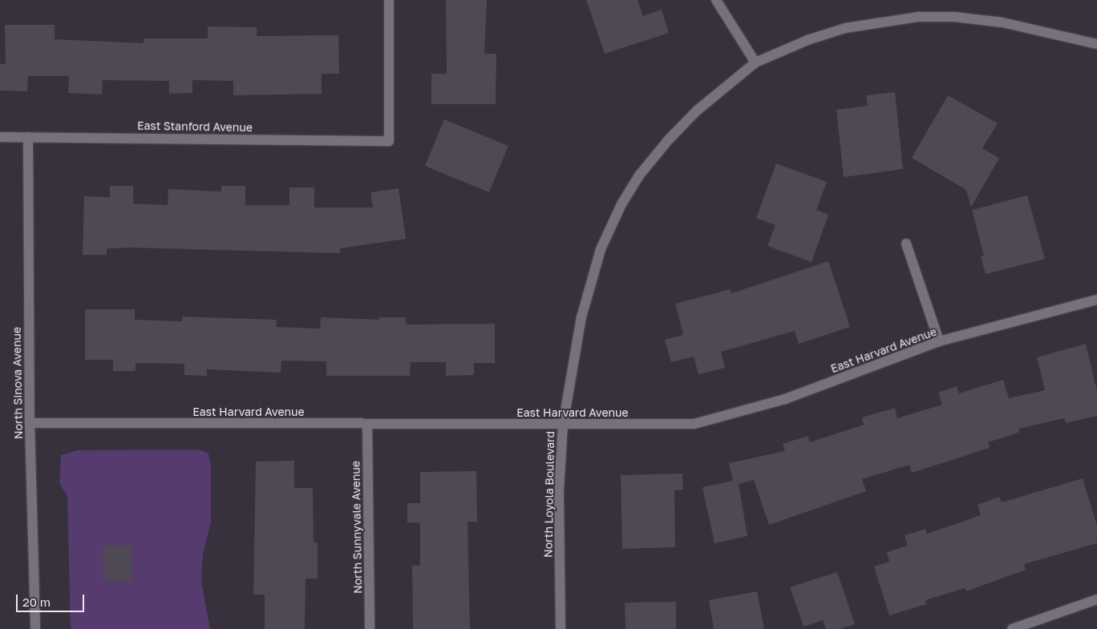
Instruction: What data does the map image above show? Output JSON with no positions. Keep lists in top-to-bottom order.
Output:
{
  "streets": {
    "street": [
      "East Stanford Avenue",
      "East Harvard Avenue",
      "North Sinova Avenue",
      "North Loyola Boulevard",
      "North Sunnyvale Avenue"
    ]
  },
  "crossings": [
    ["East Stanford Avenue", "North Sinova Avenue"],
    ["East Harvard Avenue", "North Sinova Avenue"],
    ["East Harvard Avenue", "North Loyola Boulevard"],
    ["East Harvard Avenue", "North Sunnyvale Avenue"]
  ],
  "scale_bar": "20 m"
}
